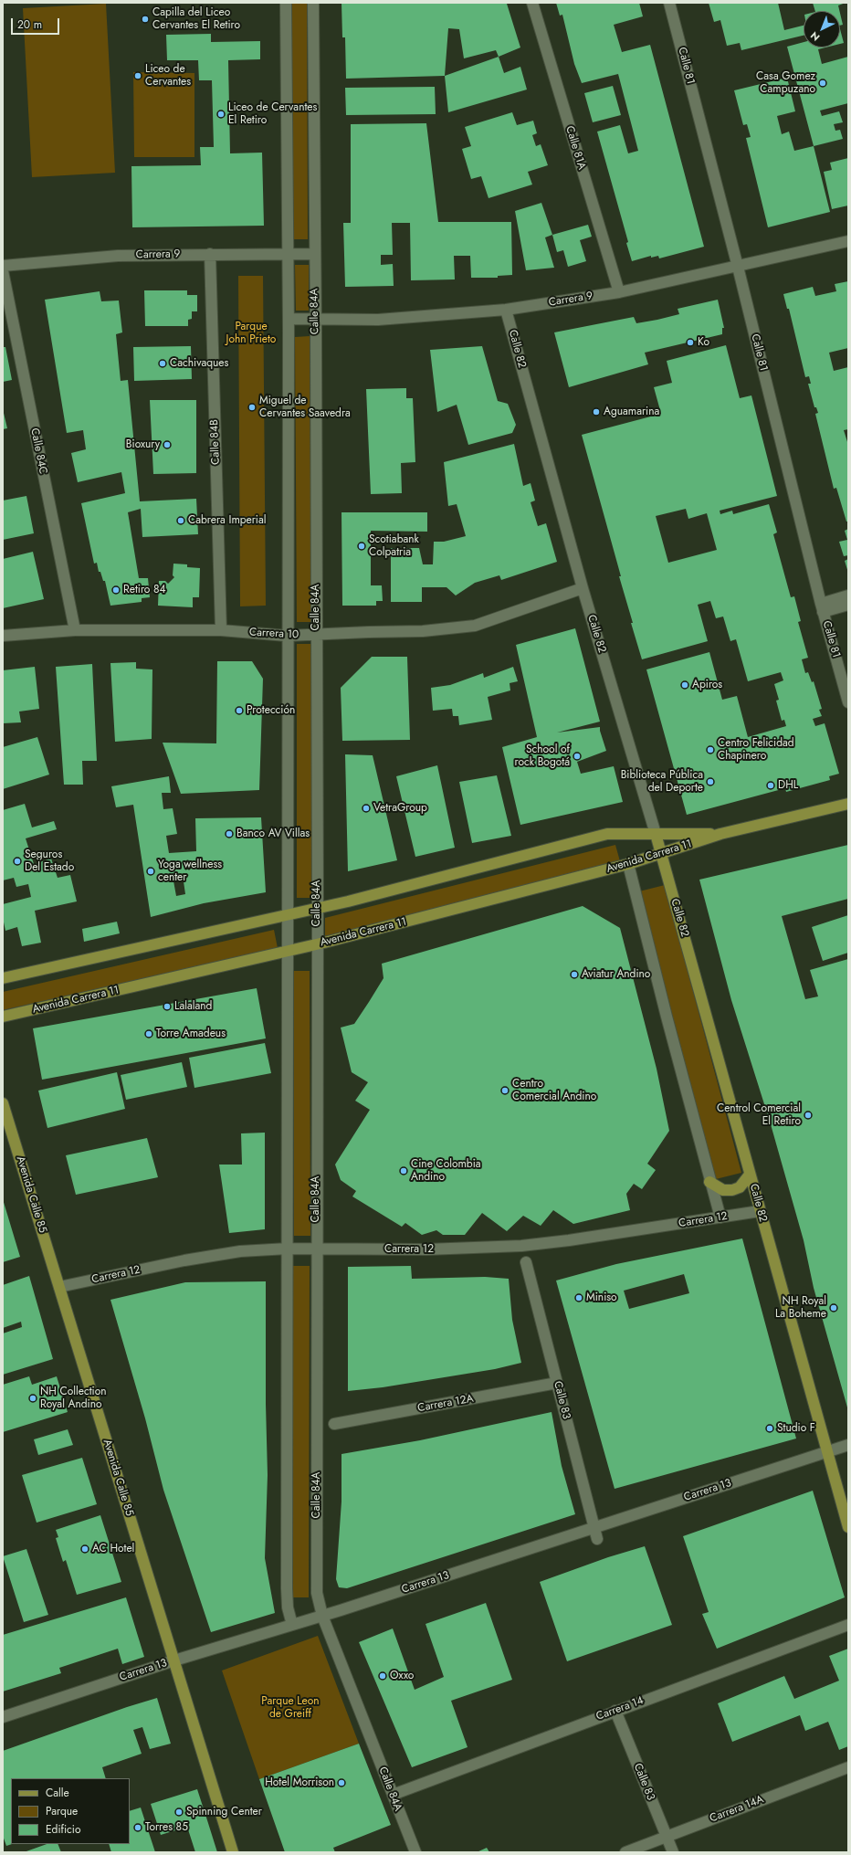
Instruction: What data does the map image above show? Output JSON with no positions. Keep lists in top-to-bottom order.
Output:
{
  "streets": {
    "main road": ["Calle 82", "Avenida Carrera 11", "Avenida Calle 85"],
    "street": [
      "Calle 81",
      "Calle 81A",
      "Carrera 9",
      "Calle 84A",
      "Calle 84B",
      "Calle 84C",
      "Carrera 10",
      "Carrera 12",
      "Calle 83",
      "Carrera 12A",
      "Carrera 13",
      "Carrera 14",
      "Carrera 14A"
    ]
  },
  "crossings": [
    ["Calle 81", "Carrera 9"],
    ["Calle 81A", "Carrera 9"],
    ["Carrera 9", "Calle 84A"],
    ["Carrera 9", "Calle 82"],
    ["Carrera 9", "Calle 84B"],
    ["Calle 84A", "Carrera 10"],
    ["Calle 84A", "Avenida Carrera 11"],
    ["Calle 84A", "Carrera 12"],
    ["Calle 84A", "Carrera 13"],
    ["Calle 84A", "Carrera 14"],
    ["Calle 82", "Carrera 10"],
    ["Calle 82", "Avenida Carrera 11"],
    ["Calle 82", "Carrera 12"],
    ["Calle 82", "Carrera 13"],
    ["Calle 84B", "Carrera 10"],
    ["Calle 84C", "Carrera 10"],
    ["Avenida Calle 85", "Carrera 12"],
    ["Avenida Calle 85", "Carrera 13"],
    ["Calle 83", "Carrera 12A"],
    ["Calle 83", "Carrera 13"],
    ["Calle 83", "Carrera 14"],
    ["Calle 83", "Carrera 14A"]
  ],
  "parks": ["Parque John Prieto", "Parque Leon de Greiff"],
  "places": [
    "Capilla del Liceo Cervantes El Retiro",
    "Liceo de Cervantes",
    "Casa Gomez Campuzano",
    "Liceo de Cervantes El Retiro",
    "Ko",
    "Cachivaques",
    "Miguel de Cervantes Saavedra",
    "Aguamarina",
    "Bioxury",
    "Cabrera Imperial",
    "Scotiabank Colpatria",
    "Retiro 84",
    "Apiros",
    "Protección",
    "Centro Felicidad Chapinero",
    "School of rock Bogotá",
    "Biblioteca Pública del Deporte",
    "DHL",
    "VetraGroup",
    "Banco AV Villas",
    "Seguros Del Estado",
    "Yoga wellness center",
    "Aviatur Andino",
    "Lalaland",
    "Torre Amadeus",
    "Centro Comercial Andino",
    "Centrol Comercial El Retiro",
    "Cine Colombia Andino",
    "Miniso",
    "NH Royal La Boheme",
    "NH Collection Royal Andino",
    "Studio F",
    "AC Hotel",
    "Oxxo",
    "Hotel Morrison",
    "Spinning Center",
    "Torres 85"
  ],
  "legend": ["Calle", "Parque", "Edificio"],
  "scale_bar": "20 m",
  "north": "bottom left"
}
